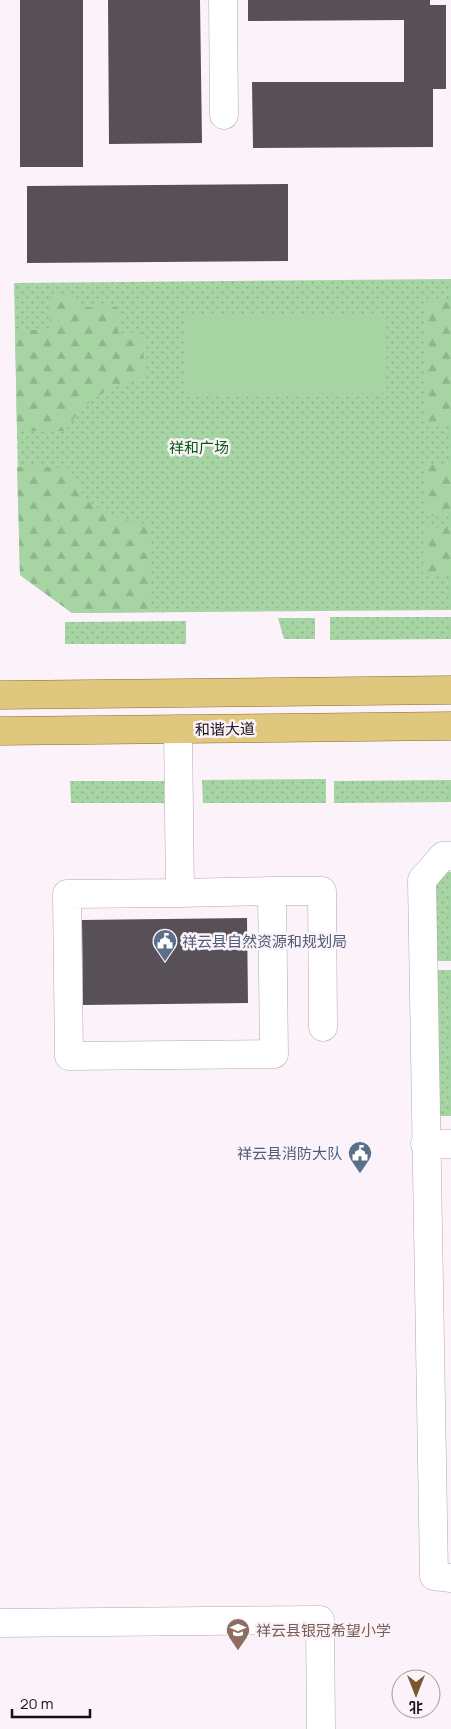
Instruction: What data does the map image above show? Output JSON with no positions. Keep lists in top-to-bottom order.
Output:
{
  "streets": {
    "main road": ["和谐大道"]
  },
  "parks": ["祥和广场"],
  "places": {
    "public building": ["祥云县自然资源和规划局", "祥云县消防大队"],
    "school or university": ["祥云县银冠希望小学"]
  },
  "scale_bar": "20 m",
  "north": "bottom"
}
